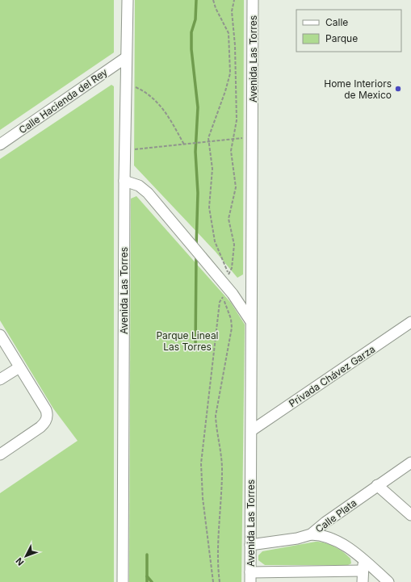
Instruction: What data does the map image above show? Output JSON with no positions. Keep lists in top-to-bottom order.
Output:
{
  "streets": {
    "street": [
      "Avenida Las Torres",
      "Calle Hacienda del Rey",
      "Privada Chávez Garza",
      "Calle Plata"
    ]
  },
  "crossings": [
    ["Avenida Las Torres", "Calle Hacienda del Rey"],
    ["Avenida Las Torres", "Privada Chávez Garza"],
    ["Avenida Las Torres", "Calle Plata"]
  ],
  "parks": ["Parque Lineal Las Torres"],
  "places": ["Home Interiors de Mexico"],
  "legend": ["Calle", "Parque"],
  "north": "bottom left"
}
